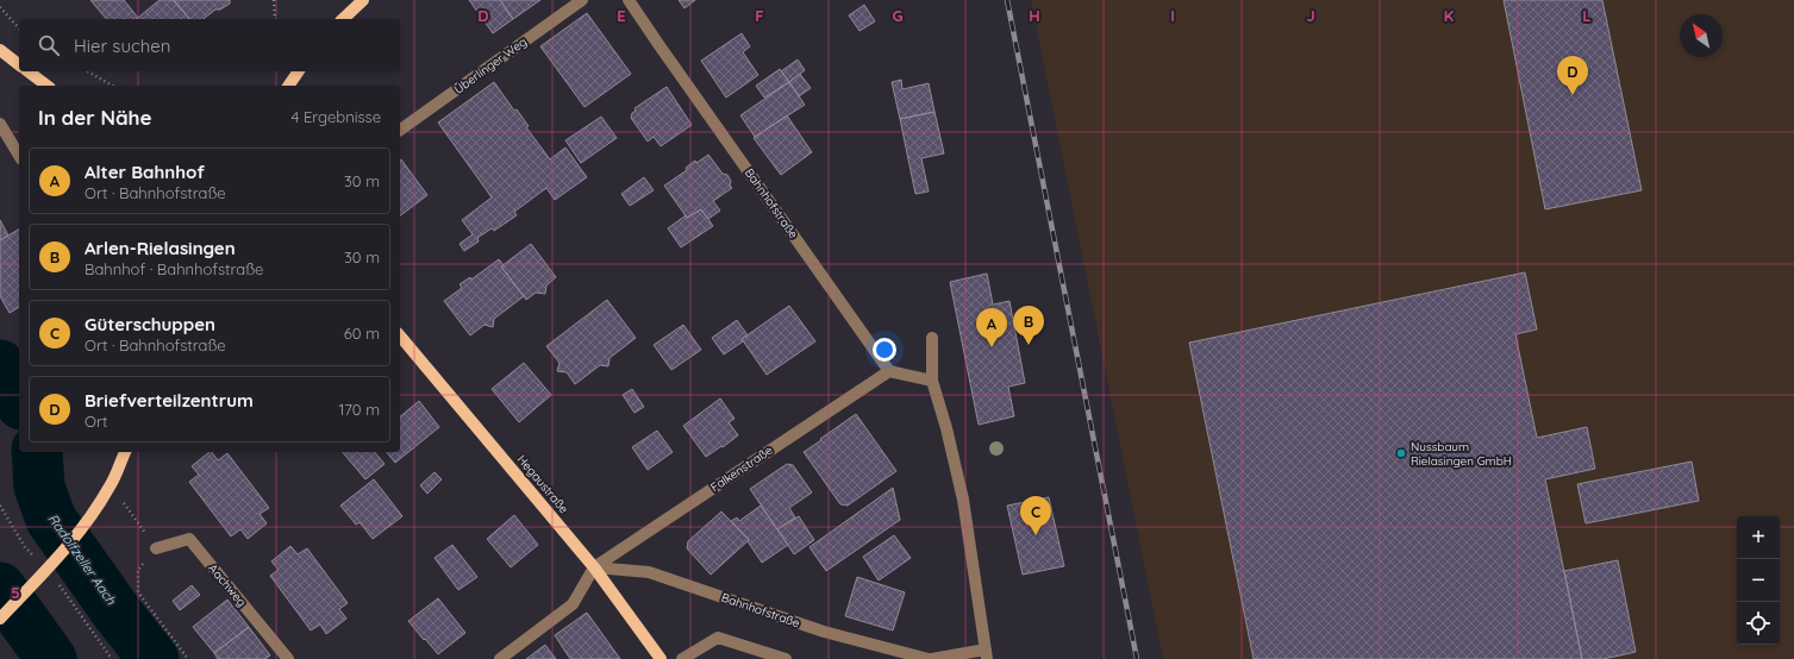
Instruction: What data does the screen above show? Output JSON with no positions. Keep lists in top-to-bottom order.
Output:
{
  "streets": {
    "main road": ["Hegaustraße"],
    "street": [
      "Überlinger Weg",
      "Bahnhofstraße",
      "Falkenstraße",
      "Aachweg"
    ]
  },
  "crossings": [
    ["Bahnhofstraße", "Falkenstraße"],
    ["Bahnhofstraße", "Hegaustraße"],
    ["Falkenstraße", "Hegaustraße"]
  ],
  "water": ["Radolfzeller Aach"],
  "places": ["Nussbaum Rielasingen GmbH"],
  "north": "top left",
  "page": {
    "search": "Hier suchen",
    "pins": [
      "D",
      "B",
      "A",
      "C"
    ],
    "heading": ["In der Nähe", "4 Ergebnisse"],
    "list": [
      {
        "mark": "A",
        "name": "Alter Bahnhof",
        "note": "Ort · Bahnhofstraße",
        "value": "30 m"
      },
      {
        "mark": "B",
        "name": "Arlen-Rielasingen",
        "note": "Bahnhof · Bahnhofstraße",
        "value": "30 m"
      },
      {
        "mark": "C",
        "name": "Güterschuppen",
        "note": "Ort · Bahnhofstraße",
        "value": "60 m"
      },
      {
        "mark": "D",
        "name": "Briefverteilzentrum",
        "note": "Ort",
        "value": "170 m"
      }
    ],
    "map_buttons": ["+", "−"]
  },
  "grid": {
    "columns": [
      "D",
      "E",
      "F",
      "G",
      "H",
      "I",
      "J",
      "K",
      "L"
    ],
    "rows": ["5"]
  }
}
